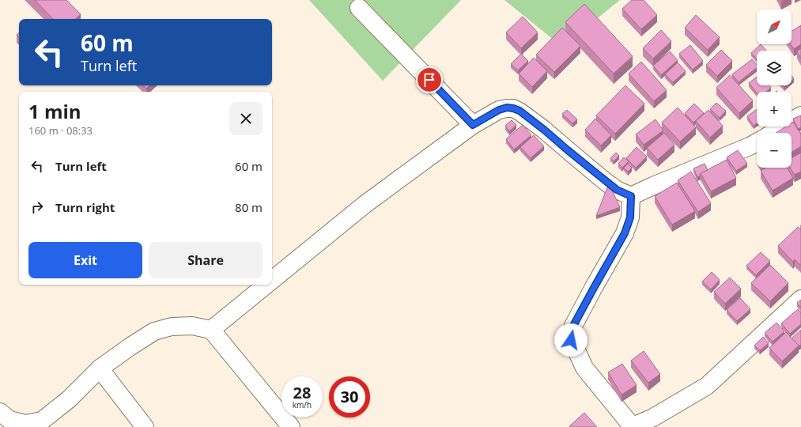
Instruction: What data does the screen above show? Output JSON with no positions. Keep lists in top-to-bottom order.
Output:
{
  "north": "top right",
  "page": {
    "map_buttons": ["+", "−"],
    "turn": ["60 m", "Turn left"],
    "heading": ["1 min", "160 m · 08:33"],
    "list": [
      {
        "name": "Turn left",
        "value": "60 m"
      },
      {
        "name": "Turn right",
        "value": "80 m"
      }
    ],
    "buttons": ["Exit", "Share"],
    "speed": "28 km/h",
    "limit": "30"
  }
}
